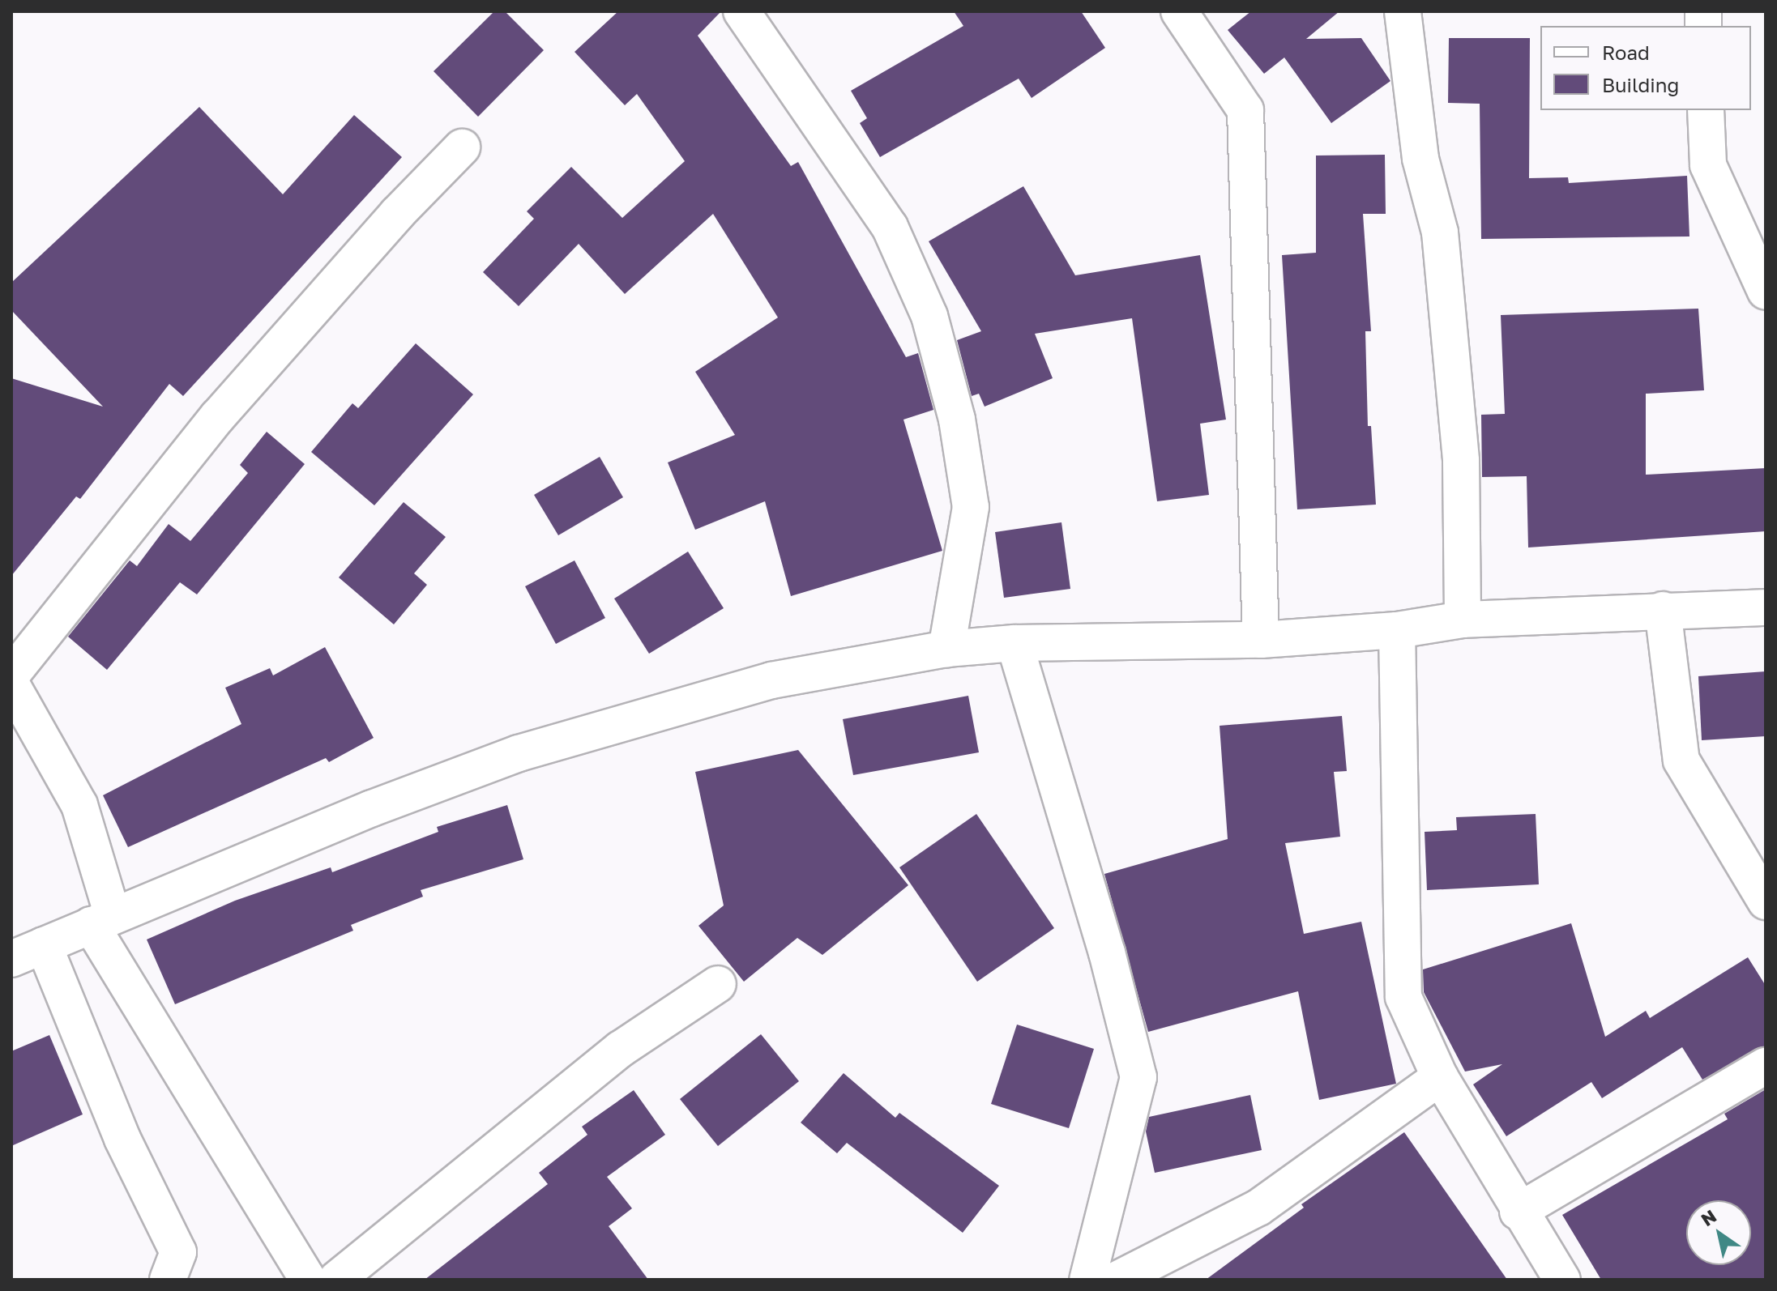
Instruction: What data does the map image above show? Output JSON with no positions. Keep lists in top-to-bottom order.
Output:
{
  "legend": ["Road", "Building"],
  "north": "top left"
}
